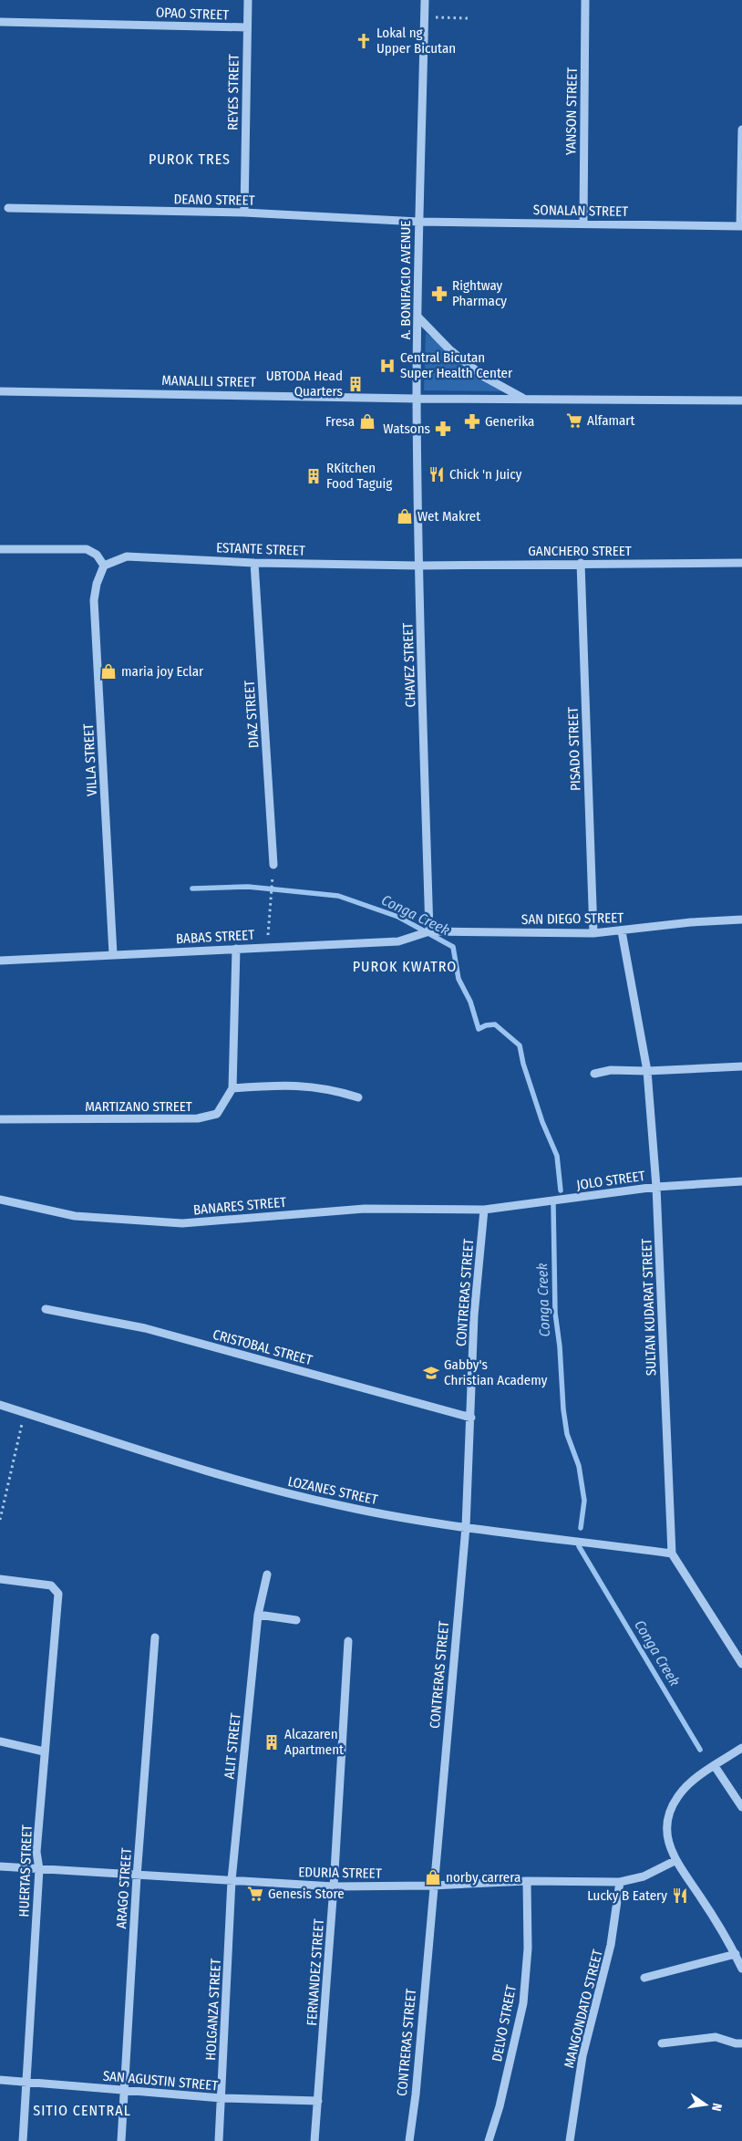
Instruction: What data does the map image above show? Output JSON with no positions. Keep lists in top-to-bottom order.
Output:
{
  "streets": {
    "street": [
      "OPAO STREET",
      "REYES STREET",
      "YANSON STREET",
      "DEANO STREET",
      "SONALAN STREET",
      "A. BONIFACIO AVENUE",
      "MANALILI STREET",
      "ESTANTE STREET",
      "GANCHERO STREET",
      "CHAVEZ STREET",
      "DIAZ STREET",
      "PISADO STREET",
      "VILLA STREET",
      "SAN DIEGO STREET",
      "BABAS STREET",
      "MARTIZANO STREET",
      "JOLO STREET",
      "BANARES STREET",
      "CONTRERAS STREET",
      "SULTAN KUDARAT STREET",
      "CRISTOBAL STREET",
      "LOZANES STREET",
      "ALIT STREET",
      "HUERTAS STREET",
      "EDURIA STREET",
      "ARAGO STREET",
      "FERNANDEZ STREET",
      "MANGONDATO STREET",
      "HOLGANZA STREET",
      "DELVO STREET",
      "SAN AGUSTIN STREET"
    ]
  },
  "crossings": [
    ["OPAO STREET", "REYES STREET"],
    ["REYES STREET", "DEANO STREET"],
    ["YANSON STREET", "SONALAN STREET"],
    ["DEANO STREET", "SONALAN STREET"],
    ["DEANO STREET", "A. BONIFACIO AVENUE"],
    ["SONALAN STREET", "A. BONIFACIO AVENUE"],
    ["A. BONIFACIO AVENUE", "MANALILI STREET"],
    ["A. BONIFACIO AVENUE", "CHAVEZ STREET"],
    ["MANALILI STREET", "CHAVEZ STREET"],
    ["ESTANTE STREET", "GANCHERO STREET"],
    ["ESTANTE STREET", "CHAVEZ STREET"],
    ["ESTANTE STREET", "DIAZ STREET"],
    ["ESTANTE STREET", "VILLA STREET"],
    ["GANCHERO STREET", "CHAVEZ STREET"],
    ["GANCHERO STREET", "PISADO STREET"],
    ["CHAVEZ STREET", "SAN DIEGO STREET"],
    ["CHAVEZ STREET", "BABAS STREET"],
    ["PISADO STREET", "SAN DIEGO STREET"],
    ["VILLA STREET", "BABAS STREET"],
    ["SAN DIEGO STREET", "BABAS STREET"],
    ["SAN DIEGO STREET", "SULTAN KUDARAT STREET"],
    ["JOLO STREET", "BANARES STREET"],
    ["JOLO STREET", "CONTRERAS STREET"],
    ["JOLO STREET", "SULTAN KUDARAT STREET"],
    ["BANARES STREET", "CONTRERAS STREET"],
    ["CONTRERAS STREET", "CRISTOBAL STREET"],
    ["CONTRERAS STREET", "LOZANES STREET"],
    ["CONTRERAS STREET", "EDURIA STREET"],
    ["SULTAN KUDARAT STREET", "LOZANES STREET"],
    ["ALIT STREET", "EDURIA STREET"],
    ["ALIT STREET", "HOLGANZA STREET"],
    ["HUERTAS STREET", "EDURIA STREET"],
    ["HUERTAS STREET", "SAN AGUSTIN STREET"],
    ["EDURIA STREET", "ARAGO STREET"],
    ["EDURIA STREET", "FERNANDEZ STREET"],
    ["EDURIA STREET", "MANGONDATO STREET"],
    ["EDURIA STREET", "HOLGANZA STREET"],
    ["EDURIA STREET", "DELVO STREET"],
    ["ARAGO STREET", "SAN AGUSTIN STREET"],
    ["FERNANDEZ STREET", "SAN AGUSTIN STREET"],
    ["HOLGANZA STREET", "SAN AGUSTIN STREET"]
  ],
  "districts": ["PUROK TRES", "PUROK KWATRO", "SITIO CENTRAL"],
  "water": ["Conga Creek"],
  "places": {
    "church": ["Lokal ng Upper Bicutan"],
    "pharmacy": ["Rightway Pharmacy", "Generika", "Watsons"],
    "hospital": ["Central Bicutan Super Health Center"],
    "building": ["UBTODA Head Quarters", "RKitchen Food Taguig", "Alcazaren Apartment"],
    "supermarket": ["Alfamart", "Genesis Store"],
    "shop": [
      "Fresa",
      "Wet Makret",
      "maria joy Eclar",
      "norby carrera"
    ],
    "restaurant": ["Chick 'n Juicy", "Lucky B Eatery"],
    "school or university": ["Gabby's Christian Academy"]
  },
  "north": "right"
}
